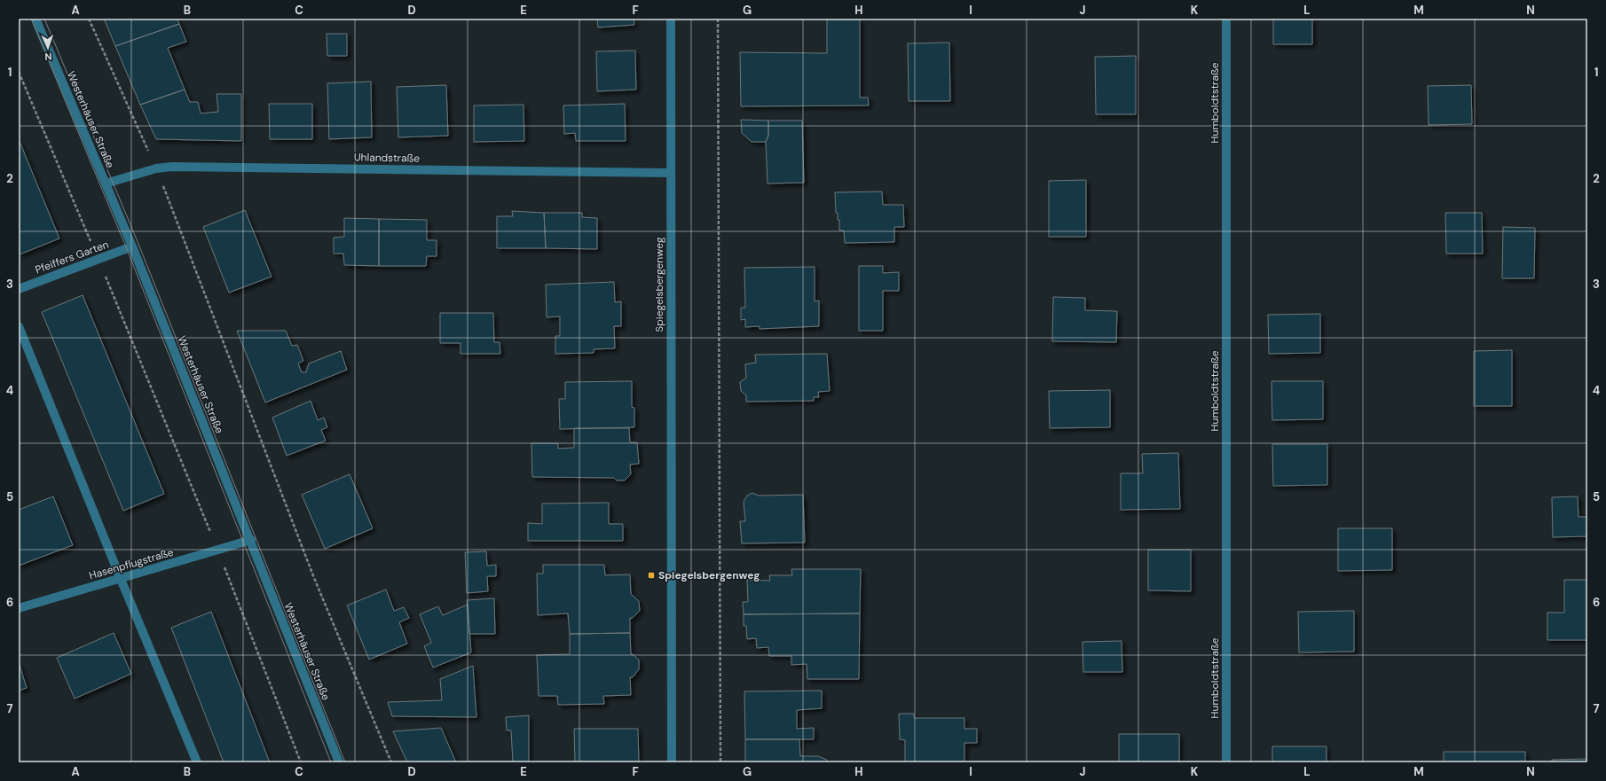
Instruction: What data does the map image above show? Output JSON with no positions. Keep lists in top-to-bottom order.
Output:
{
  "streets": {
    "street": [
      "Humboldtstraße",
      "Westerhäuser Straße",
      "Uhlandstraße",
      "Pfeiffers Garten",
      "Spiegelsbergenweg",
      "Hasenpflugstraße"
    ]
  },
  "crossings": [
    ["Westerhäuser Straße", "Uhlandstraße"],
    ["Westerhäuser Straße", "Pfeiffers Garten"],
    ["Westerhäuser Straße", "Hasenpflugstraße"],
    ["Uhlandstraße", "Spiegelsbergenweg"]
  ],
  "places": {
    "transit": ["Spiegelsbergenweg"]
  },
  "north": "bottom",
  "grid": {
    "columns": [
      "A",
      "B",
      "C",
      "D",
      "E",
      "F",
      "G",
      "H",
      "I",
      "J",
      "K",
      "L",
      "M",
      "N"
    ],
    "rows": [
      "1",
      "2",
      "3",
      "4",
      "5",
      "6",
      "7"
    ]
  }
}
